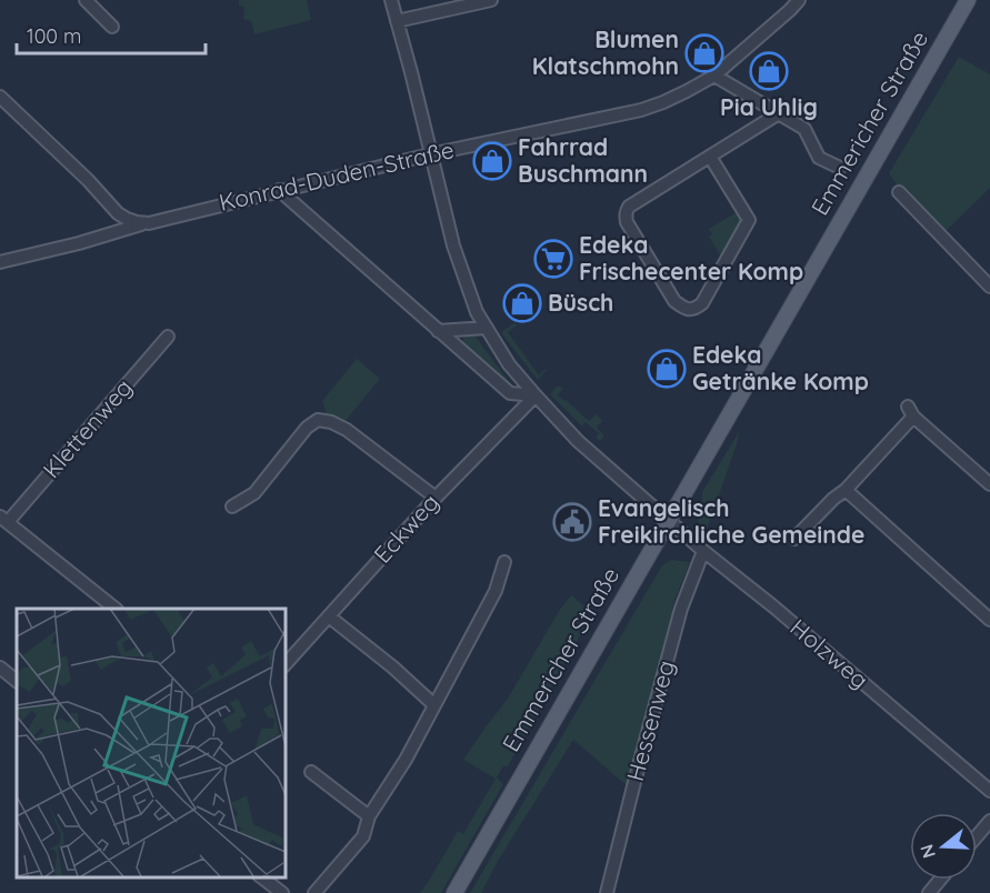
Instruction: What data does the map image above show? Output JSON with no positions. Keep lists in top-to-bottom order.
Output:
{
  "streets": {
    "main road": ["Emmericher Straße"],
    "street": [
      "Konrad-Duden-Straße",
      "Klettenweg",
      "Eckweg",
      "Holzweg",
      "Hessenweg"
    ]
  },
  "crossings": [
    ["Emmericher Straße", "Holzweg"],
    ["Konrad-Duden-Straße", "Holzweg"],
    ["Eckweg", "Holzweg"],
    ["Holzweg", "Hessenweg"]
  ],
  "places": {
    "shop": [
      "Blumen Klatschmohn",
      "Pia Uhlig",
      "Fahrrad Buschmann",
      "Büsch",
      "Edeka Getränke Komp"
    ],
    "supermarket": ["Edeka Frischecenter Komp"],
    "public building": ["Evangelisch Freikirchliche Gemeinde"]
  },
  "scale_bar": "100 m",
  "north": "left"
}
